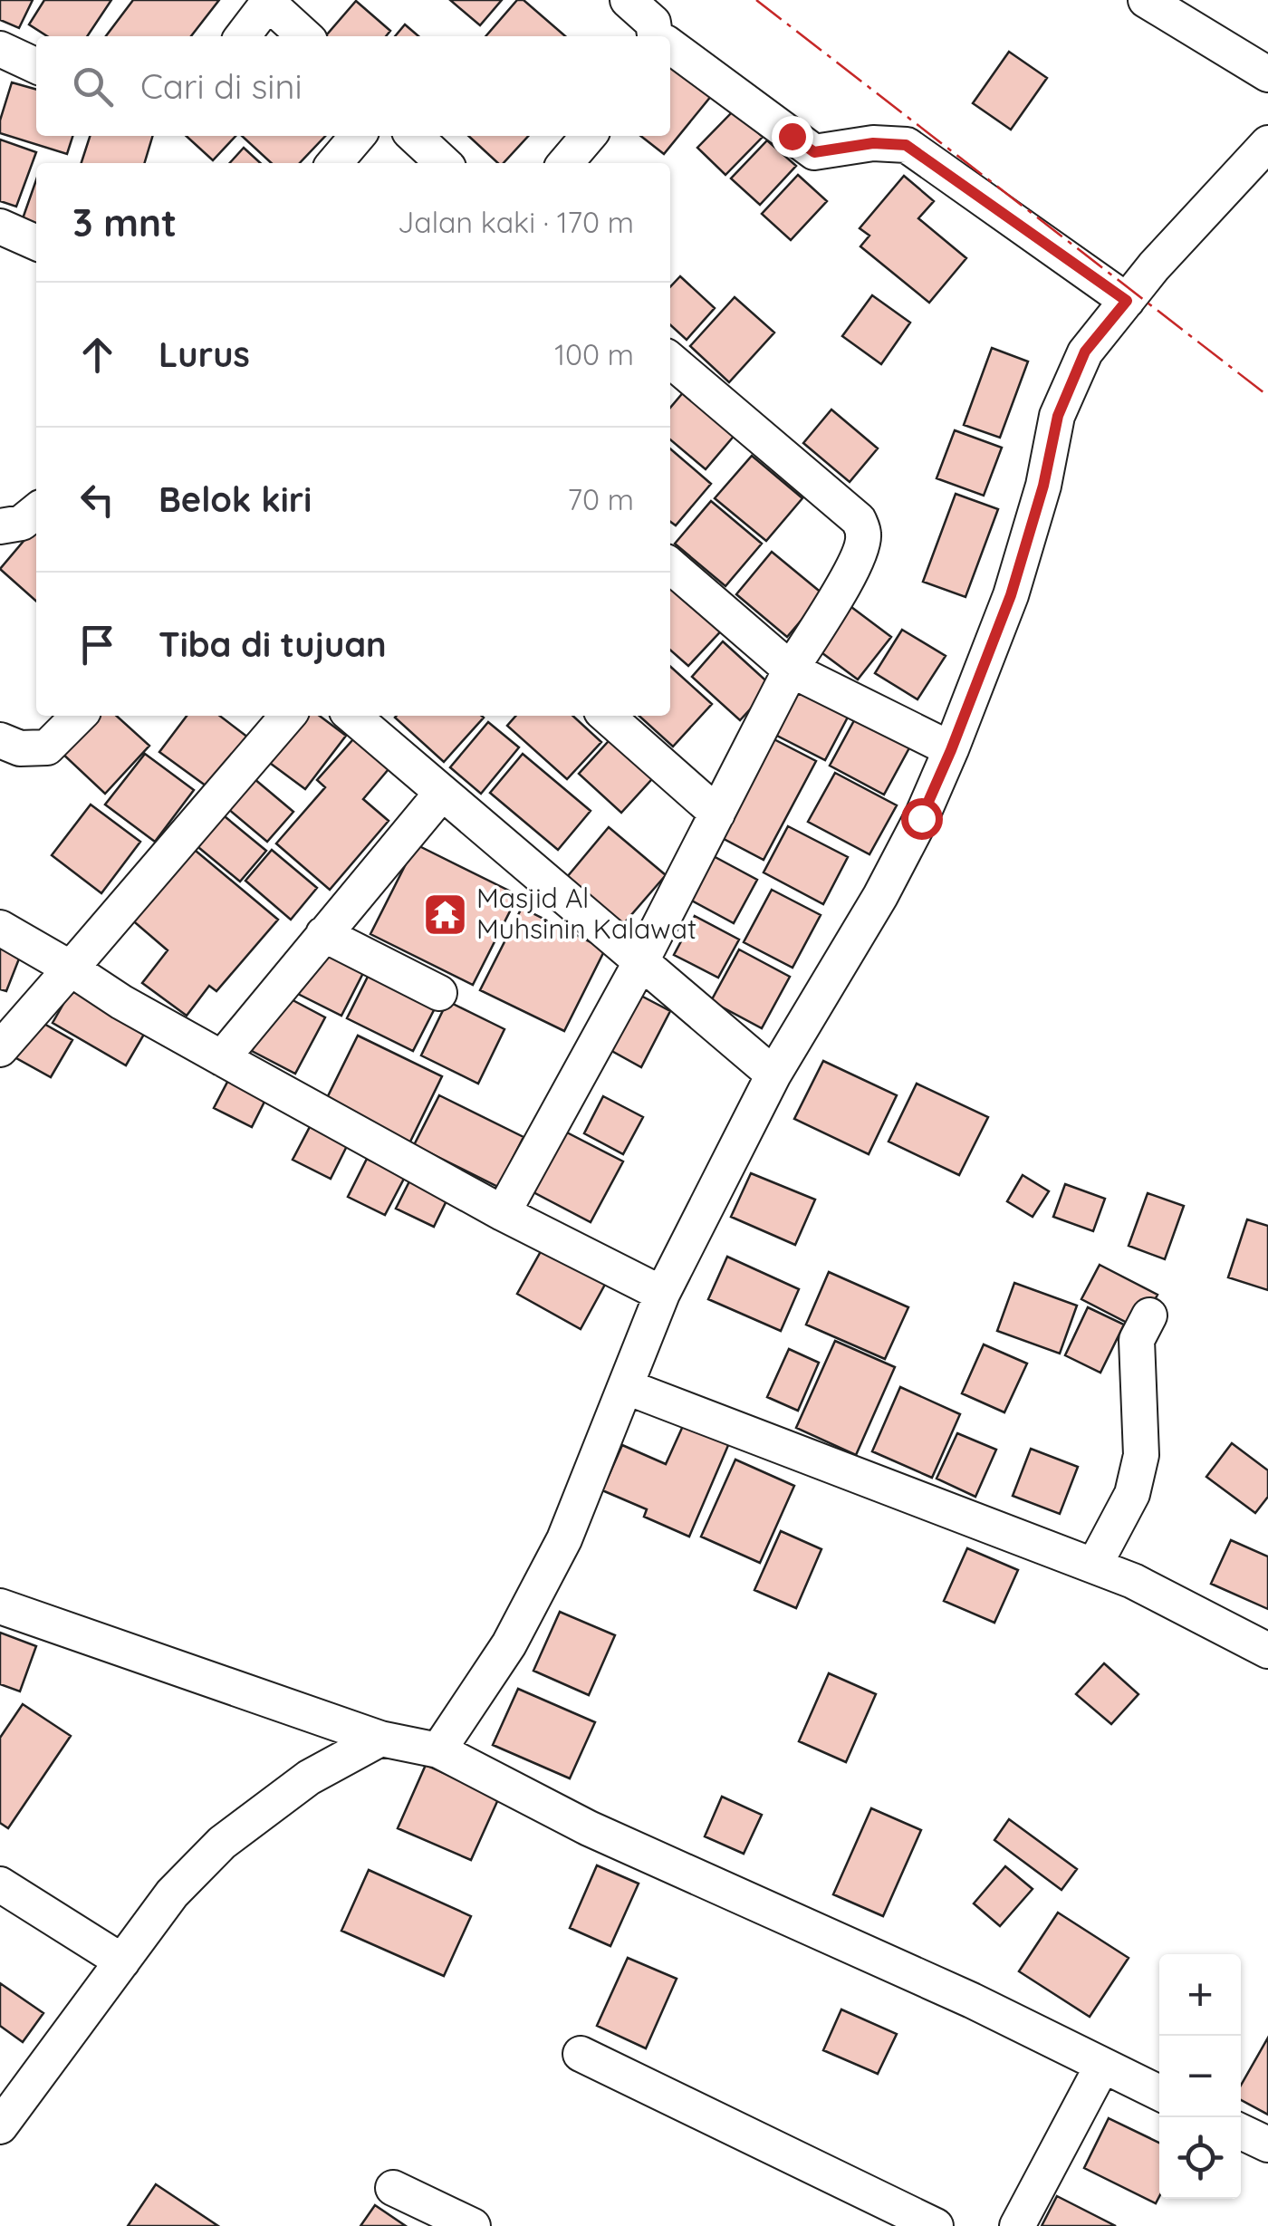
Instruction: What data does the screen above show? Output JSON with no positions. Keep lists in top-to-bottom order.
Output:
{
  "places": {
    "temple": ["Masjid Al Muhsinin Kalawat"]
  },
  "page": {
    "search": "Cari di sini",
    "heading": ["3 mnt", "Jalan kaki · 170 m"],
    "list": [
      ["Lurus", "100 m"],
      ["Belok kiri", "70 m"],
      "Tiba di tujuan"
    ],
    "map_buttons": ["+", "−"]
  }
}
